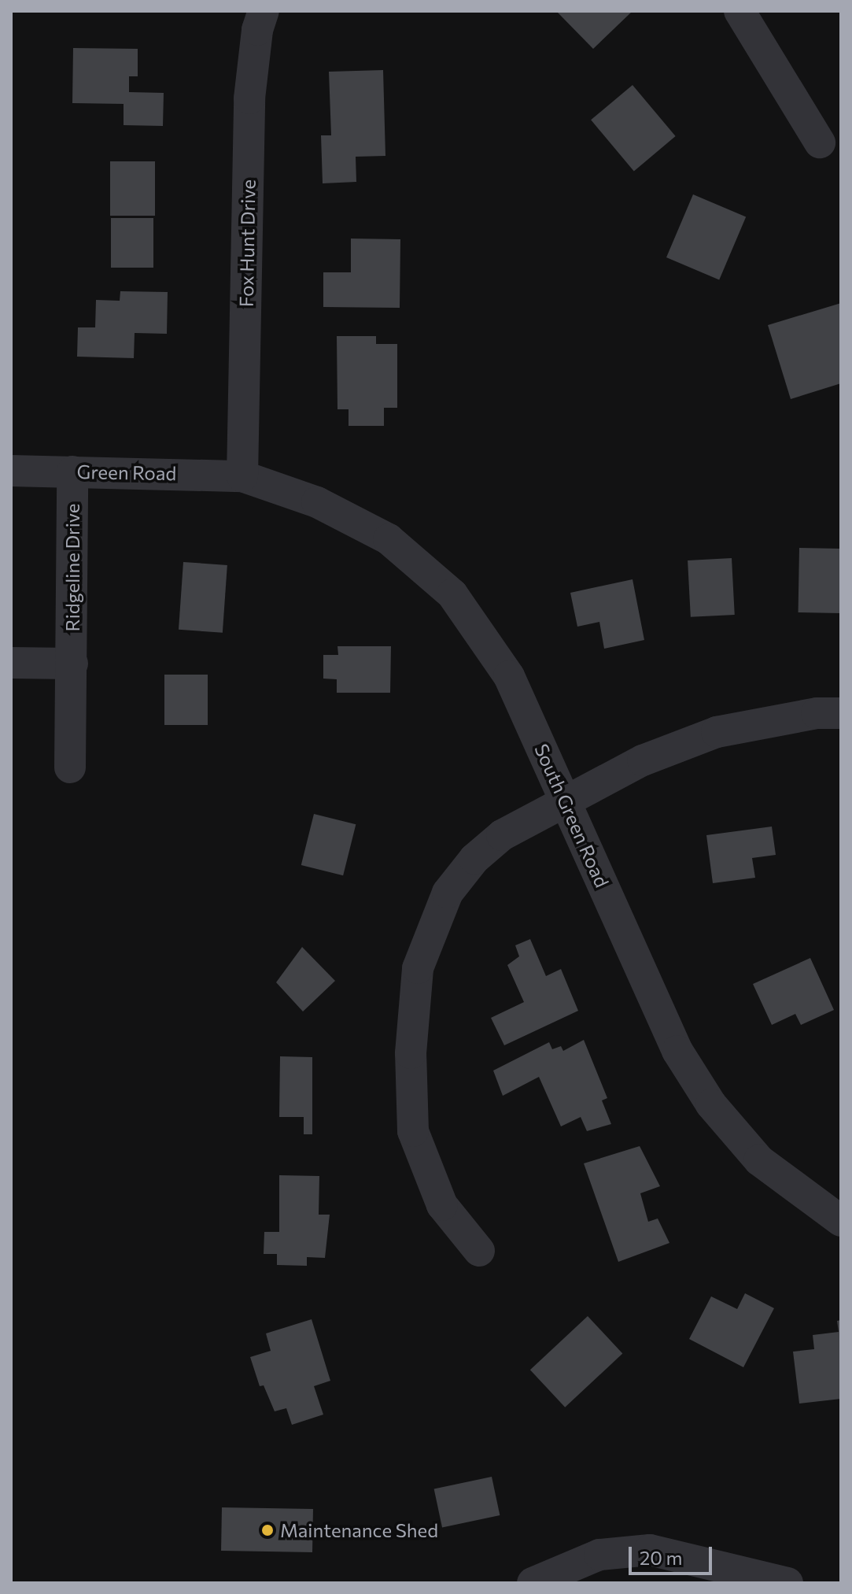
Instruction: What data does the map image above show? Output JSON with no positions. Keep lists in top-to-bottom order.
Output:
{
  "streets": {
    "street": [
      "Fox Hunt Drive",
      "Green Road",
      "Ridgeline Drive",
      "South Green Road"
    ]
  },
  "crossings": [
    ["Fox Hunt Drive", "Green Road"],
    ["Fox Hunt Drive", "South Green Road"],
    ["Green Road", "Ridgeline Drive"],
    ["Green Road", "South Green Road"]
  ],
  "places": ["Maintenance Shed"],
  "scale_bar": "20 m"
}
